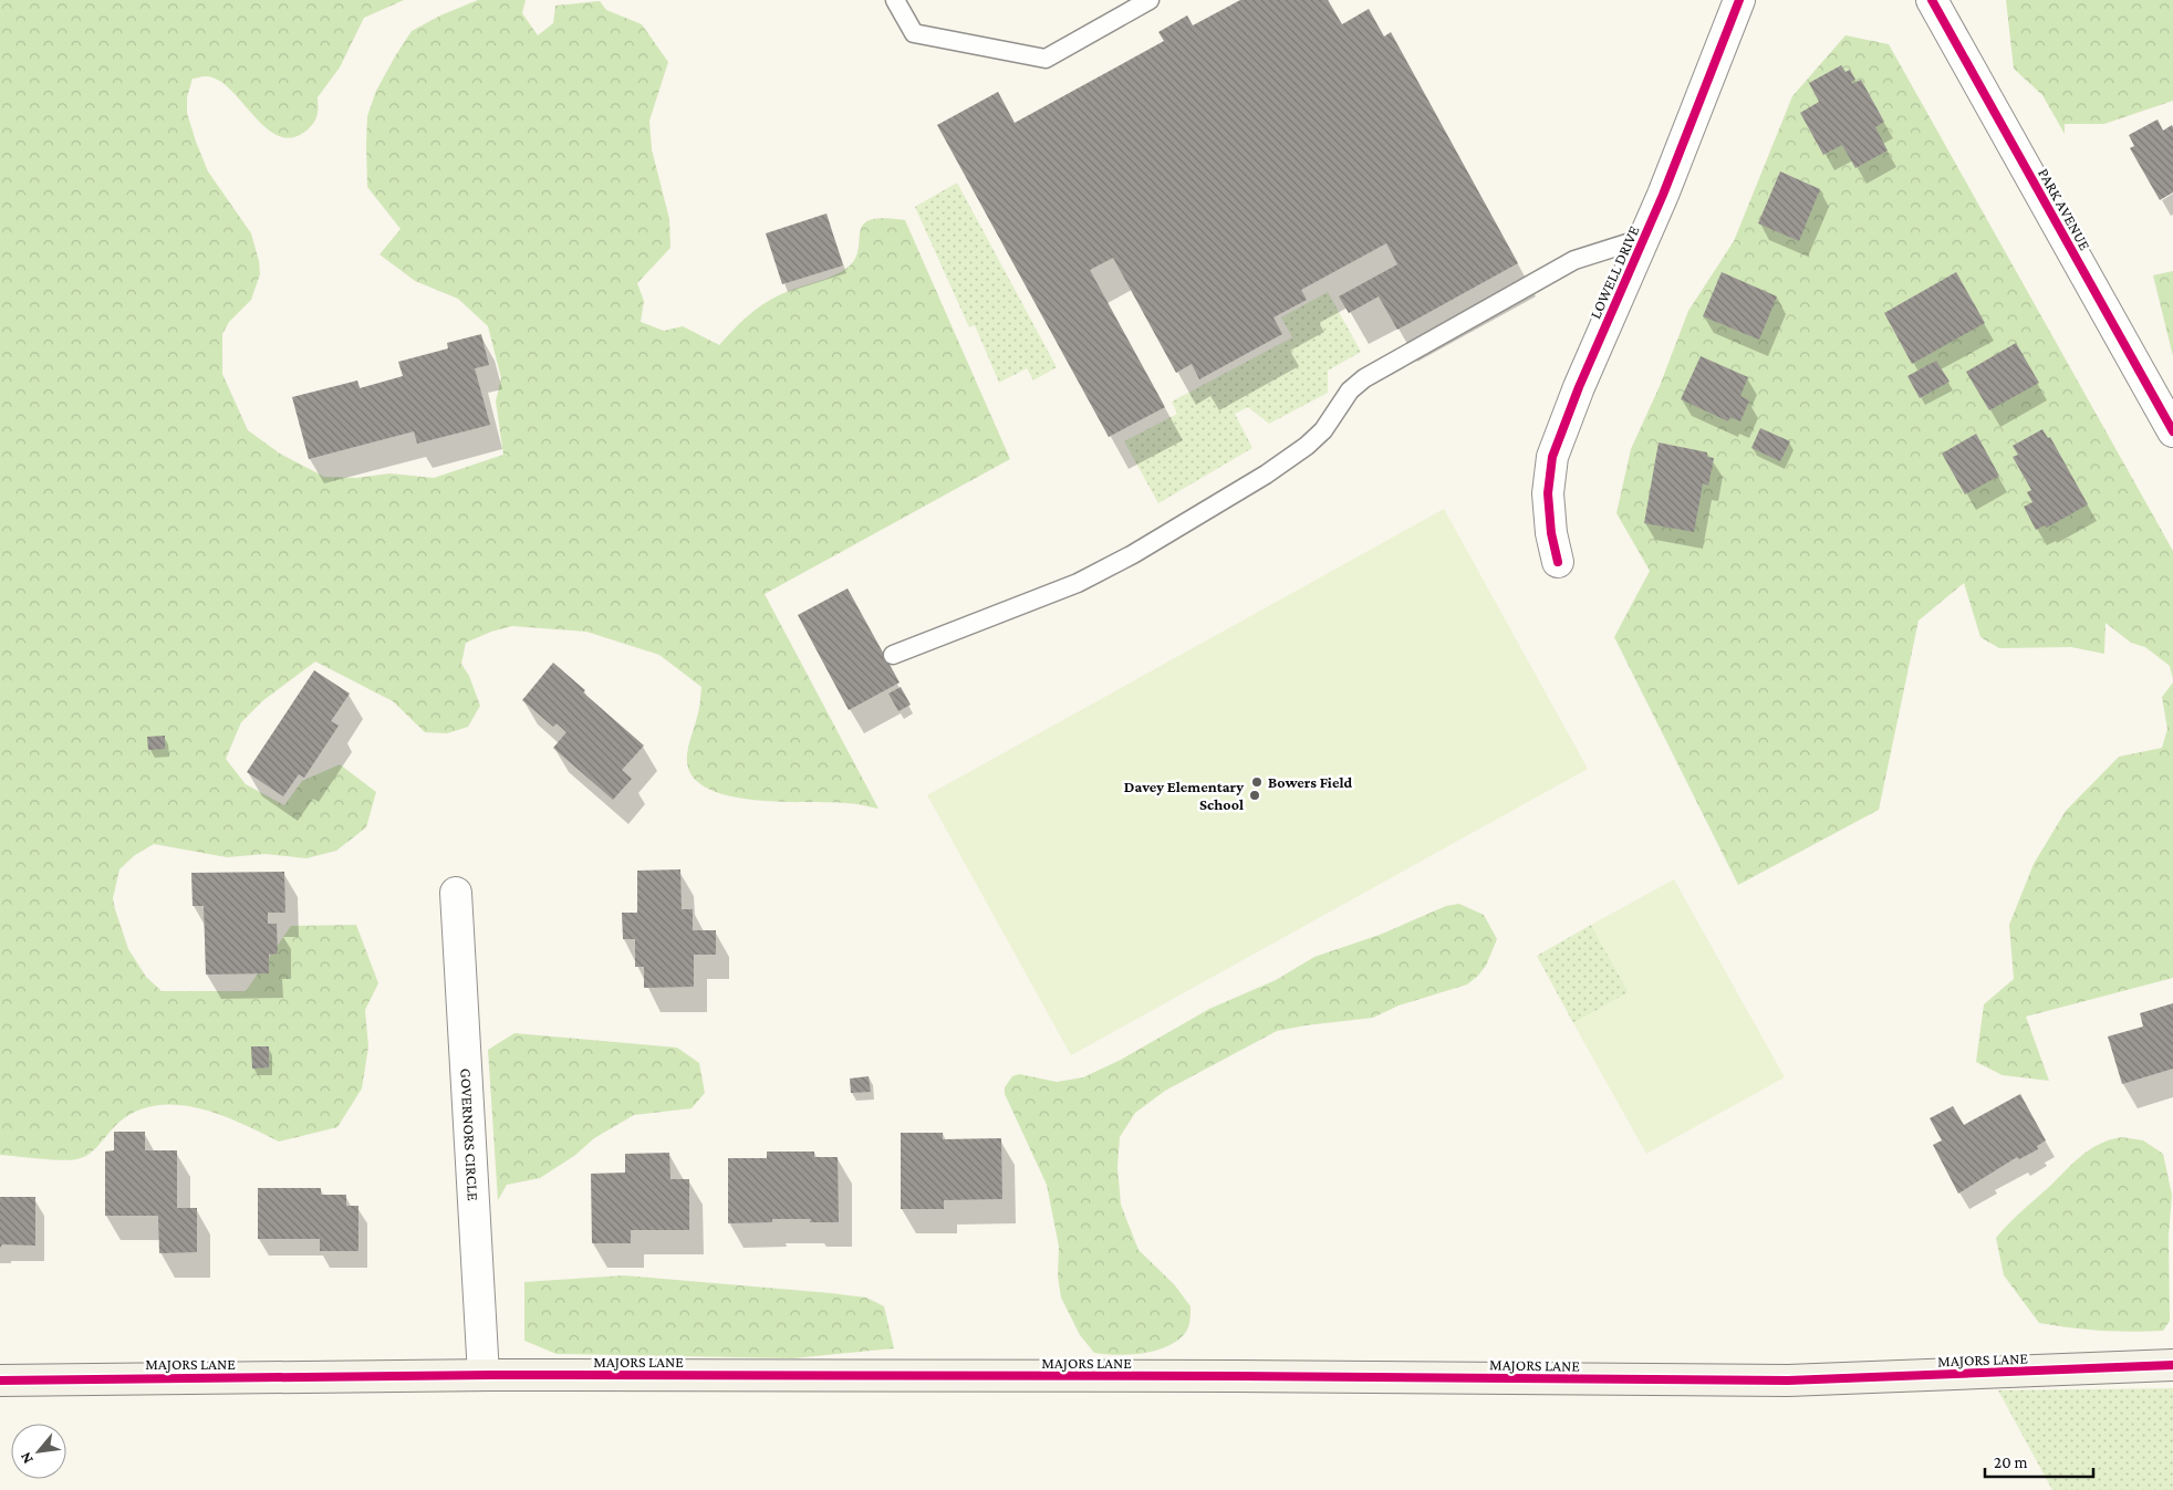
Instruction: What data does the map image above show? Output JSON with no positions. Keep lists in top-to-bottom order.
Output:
{
  "streets": {
    "street": [
      "PARK AVENUE",
      "LOWELL DRIVE",
      "GOVERNORS CIRCLE",
      "MAJORS LANE"
    ]
  },
  "crossings": [
    ["GOVERNORS CIRCLE", "MAJORS LANE"]
  ],
  "places": ["Bowers Field", "Davey Elementary School"],
  "scale_bar": "20 m",
  "north": "bottom left"
}
